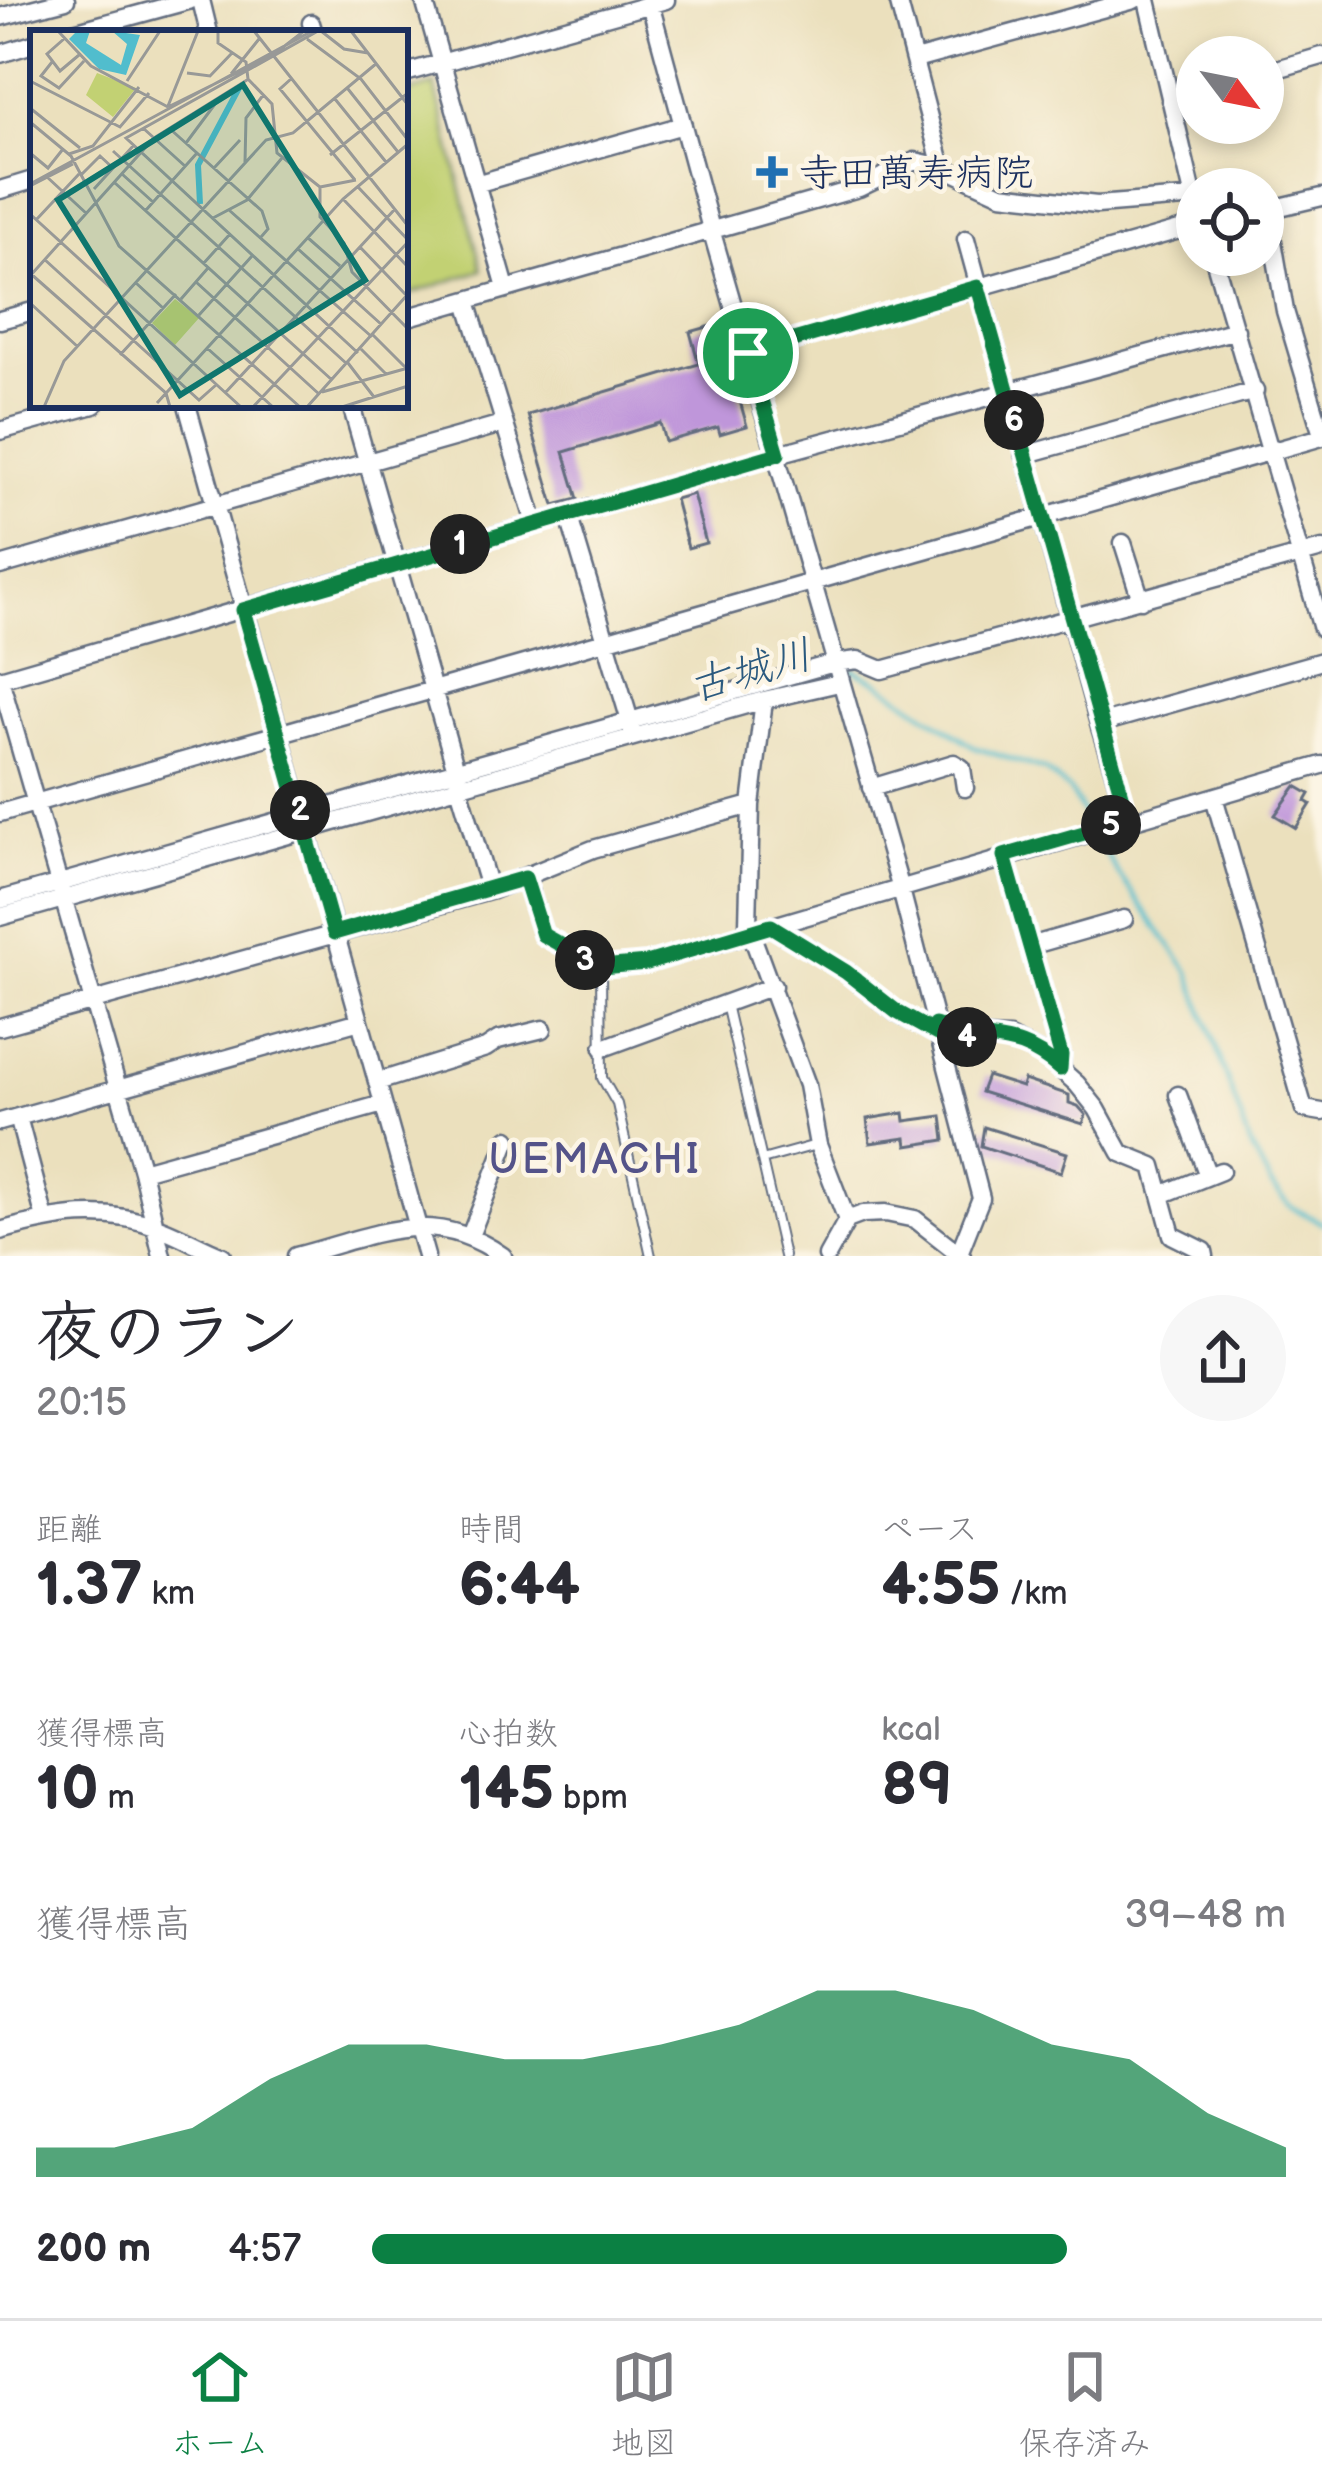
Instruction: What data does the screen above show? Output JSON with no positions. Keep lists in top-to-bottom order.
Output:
{
  "districts": ["UEMACHI"],
  "water": ["古城川"],
  "places": {
    "health": ["寺田萬寿病院"]
  },
  "north": "bottom right",
  "page": {
    "pins": [
      "6",
      "1",
      "2",
      "5",
      "3",
      "4"
    ],
    "heading": ["夜のラン", "20:15"],
    "stats": [
      ["距離", "1.37 km"],
      ["時間", "6:44"],
      ["ペース", "4:55 /km"],
      ["獲得標高", "10 m"],
      ["心拍数", "145 bpm"],
      ["kcal", "89"]
    ],
    "chart": ["獲得標高", "39–48 m"],
    "list": [
      {
        "name": "200 m",
        "note": "4:57"
      }
    ],
    "tabs": ["ホーム", "地図", "保存済み"]
  }
}
